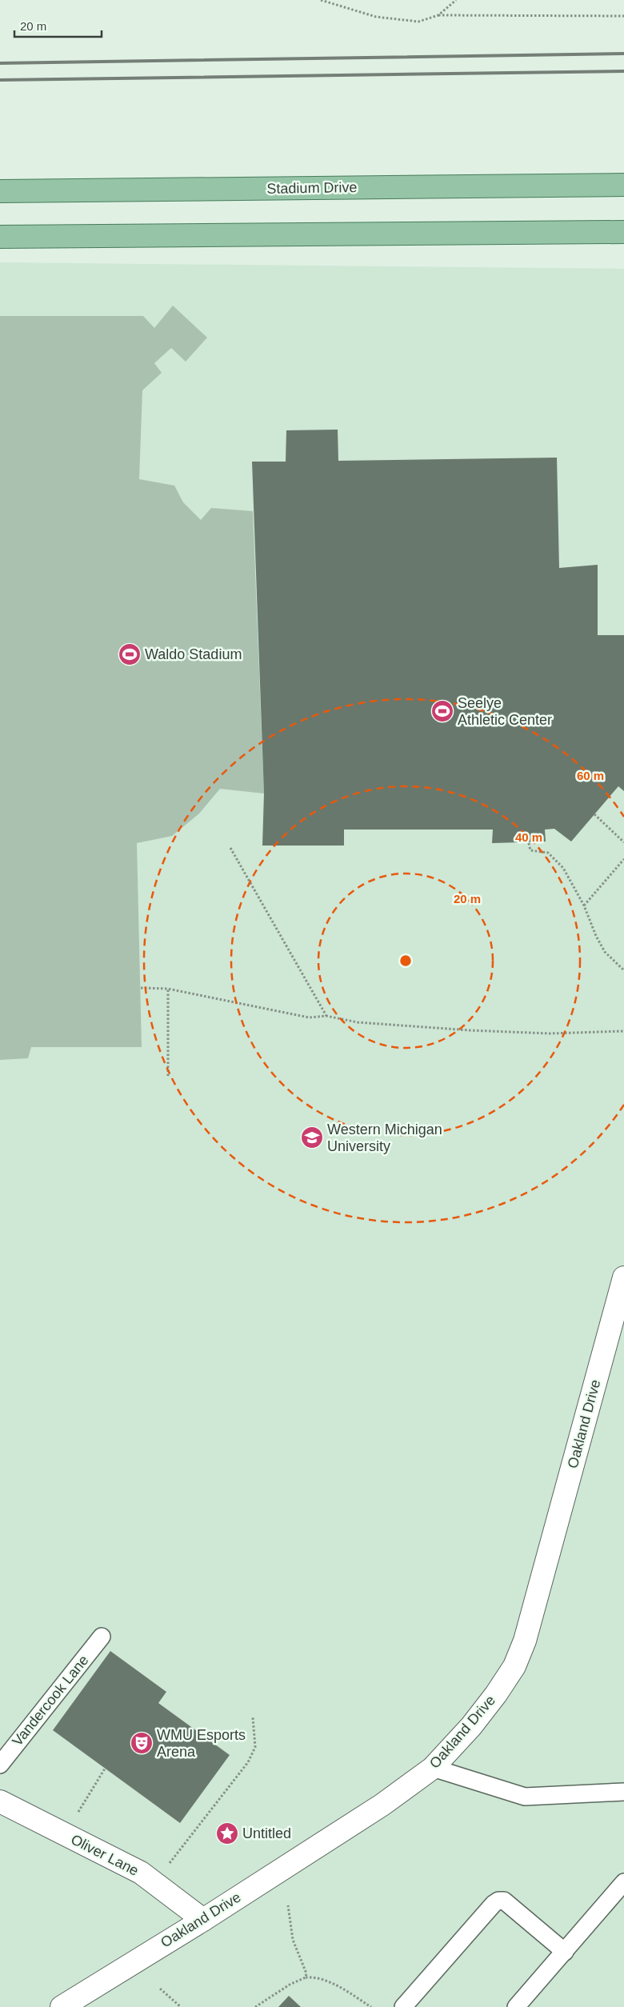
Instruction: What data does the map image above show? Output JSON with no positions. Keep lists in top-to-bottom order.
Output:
{
  "streets": {
    "main road": ["Stadium Drive", "Oakland Drive", "Oliver Lane"],
    "lane": ["Vandercook Lane"]
  },
  "crossings": [
    ["Oakland Drive", "Oliver Lane"]
  ],
  "places": {
    "sports": ["Waldo Stadium", "Seelye Athletic Center"],
    "school or university": ["Western Michigan University"],
    "theatre": ["WMU Esports Arena"],
    "place": ["Untitled"]
  },
  "scale_bar": "20 m",
  "rings": ["60 m", "40 m", "20 m"]
}
